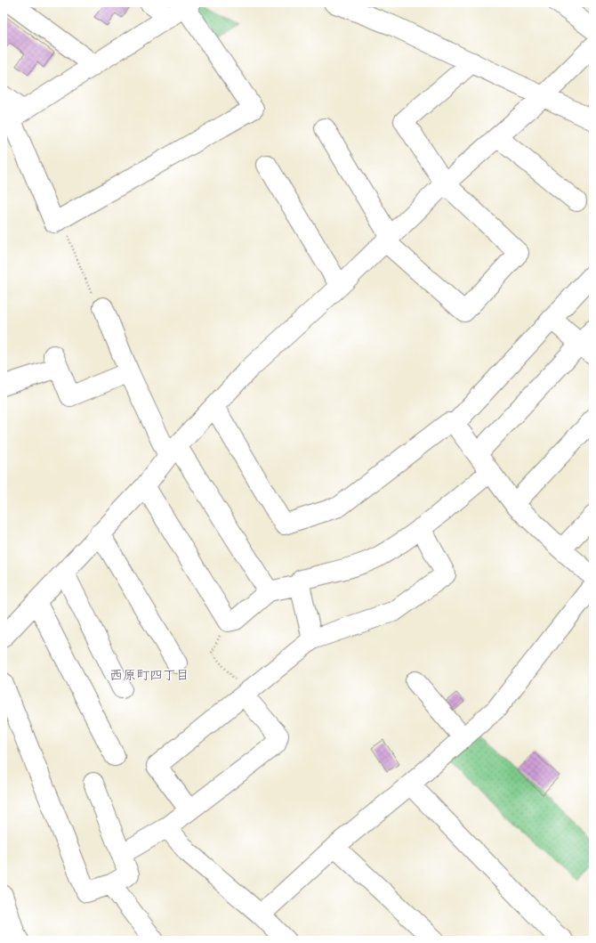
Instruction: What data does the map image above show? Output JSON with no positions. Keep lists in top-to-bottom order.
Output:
{
  "districts": ["西原町四丁目"]
}
